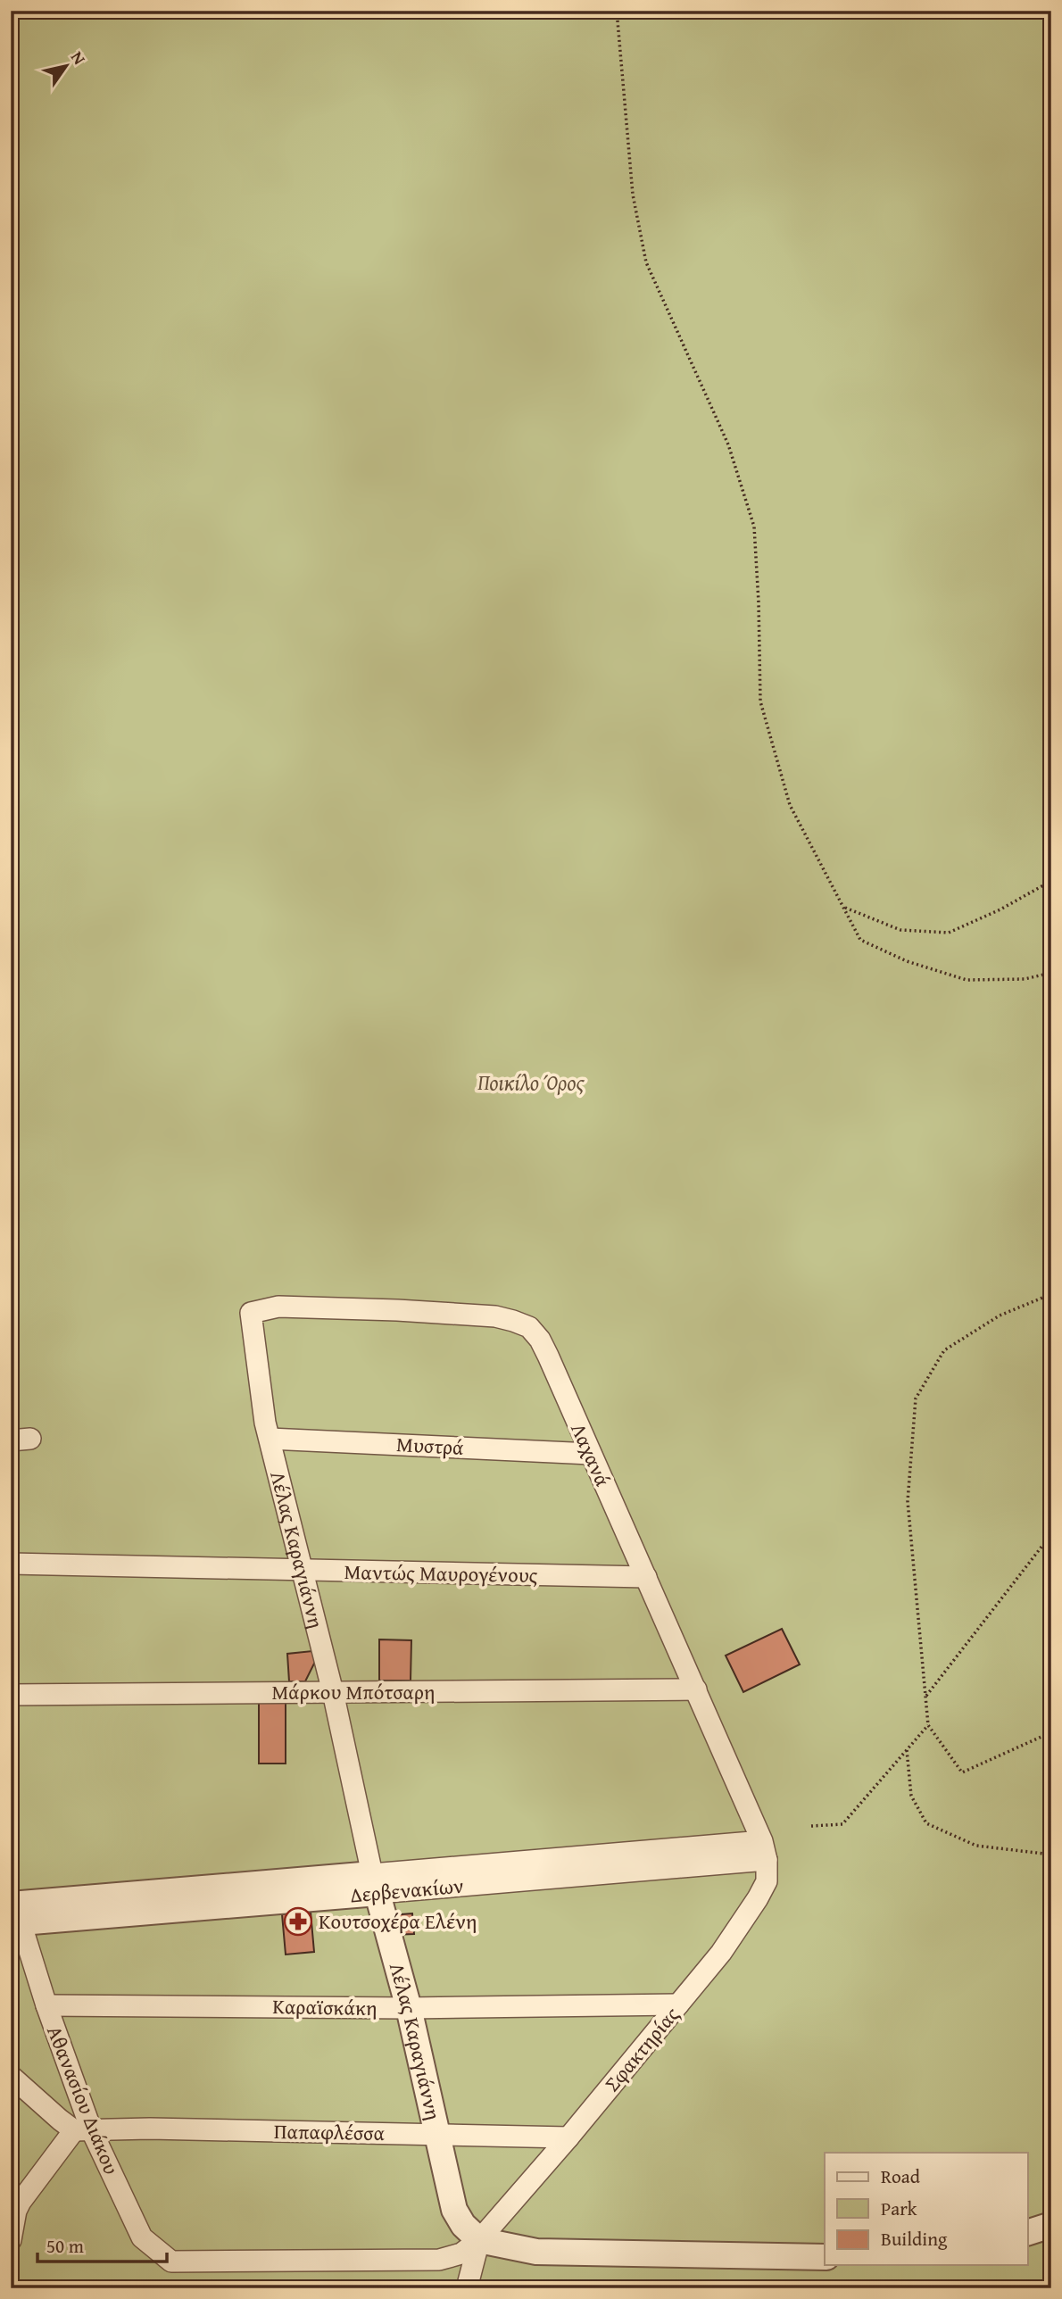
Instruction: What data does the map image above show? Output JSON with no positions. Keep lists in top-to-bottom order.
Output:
{
  "streets": {
    "street": [
      "Μυστρά",
      "Λαχανά",
      "Λέλας Καραγιάννη",
      "Μαντώς Μαυρογένους",
      "Μάρκου Μπότσαρη",
      "Δερβενακίων",
      "Καραϊσκάκη",
      "Σφακτηρίας",
      "Αθανασίου Διάκου",
      "Παπαφλέσσα"
    ]
  },
  "crossings": [
    ["Μυστρά", "Λαχανά"],
    ["Μυστρά", "Λέλας Καραγιάννη"],
    ["Λαχανά", "Λέλας Καραγιάννη"],
    ["Λαχανά", "Μαντώς Μαυρογένους"],
    ["Λαχανά", "Μάρκου Μπότσαρη"],
    ["Λαχανά", "Δερβενακίων"],
    ["Λαχανά", "Σφακτηρίας"],
    ["Λέλας Καραγιάννη", "Μαντώς Μαυρογένους"],
    ["Λέλας Καραγιάννη", "Μάρκου Μπότσαρη"],
    ["Λέλας Καραγιάννη", "Δερβενακίων"],
    ["Λέλας Καραγιάννη", "Καραϊσκάκη"],
    ["Λέλας Καραγιάννη", "Σφακτηρίας"],
    ["Λέλας Καραγιάννη", "Αθανασίου Διάκου"],
    ["Λέλας Καραγιάννη", "Παπαφλέσσα"],
    ["Δερβενακίων", "Σφακτηρίας"],
    ["Δερβενακίων", "Αθανασίου Διάκου"],
    ["Καραϊσκάκη", "Σφακτηρίας"],
    ["Καραϊσκάκη", "Αθανασίου Διάκου"],
    ["Σφακτηρίας", "Αθανασίου Διάκου"],
    ["Σφακτηρίας", "Παπαφλέσσα"],
    ["Αθανασίου Διάκου", "Παπαφλέσσα"]
  ],
  "parks": ["Ποικίλο Όρος"],
  "places": {
    "pharmacy": ["Κουτσοχέρα Ελένη"]
  },
  "legend": ["Road", "Park", "Building"],
  "scale_bar": "50 m",
  "north": "top right"
}
